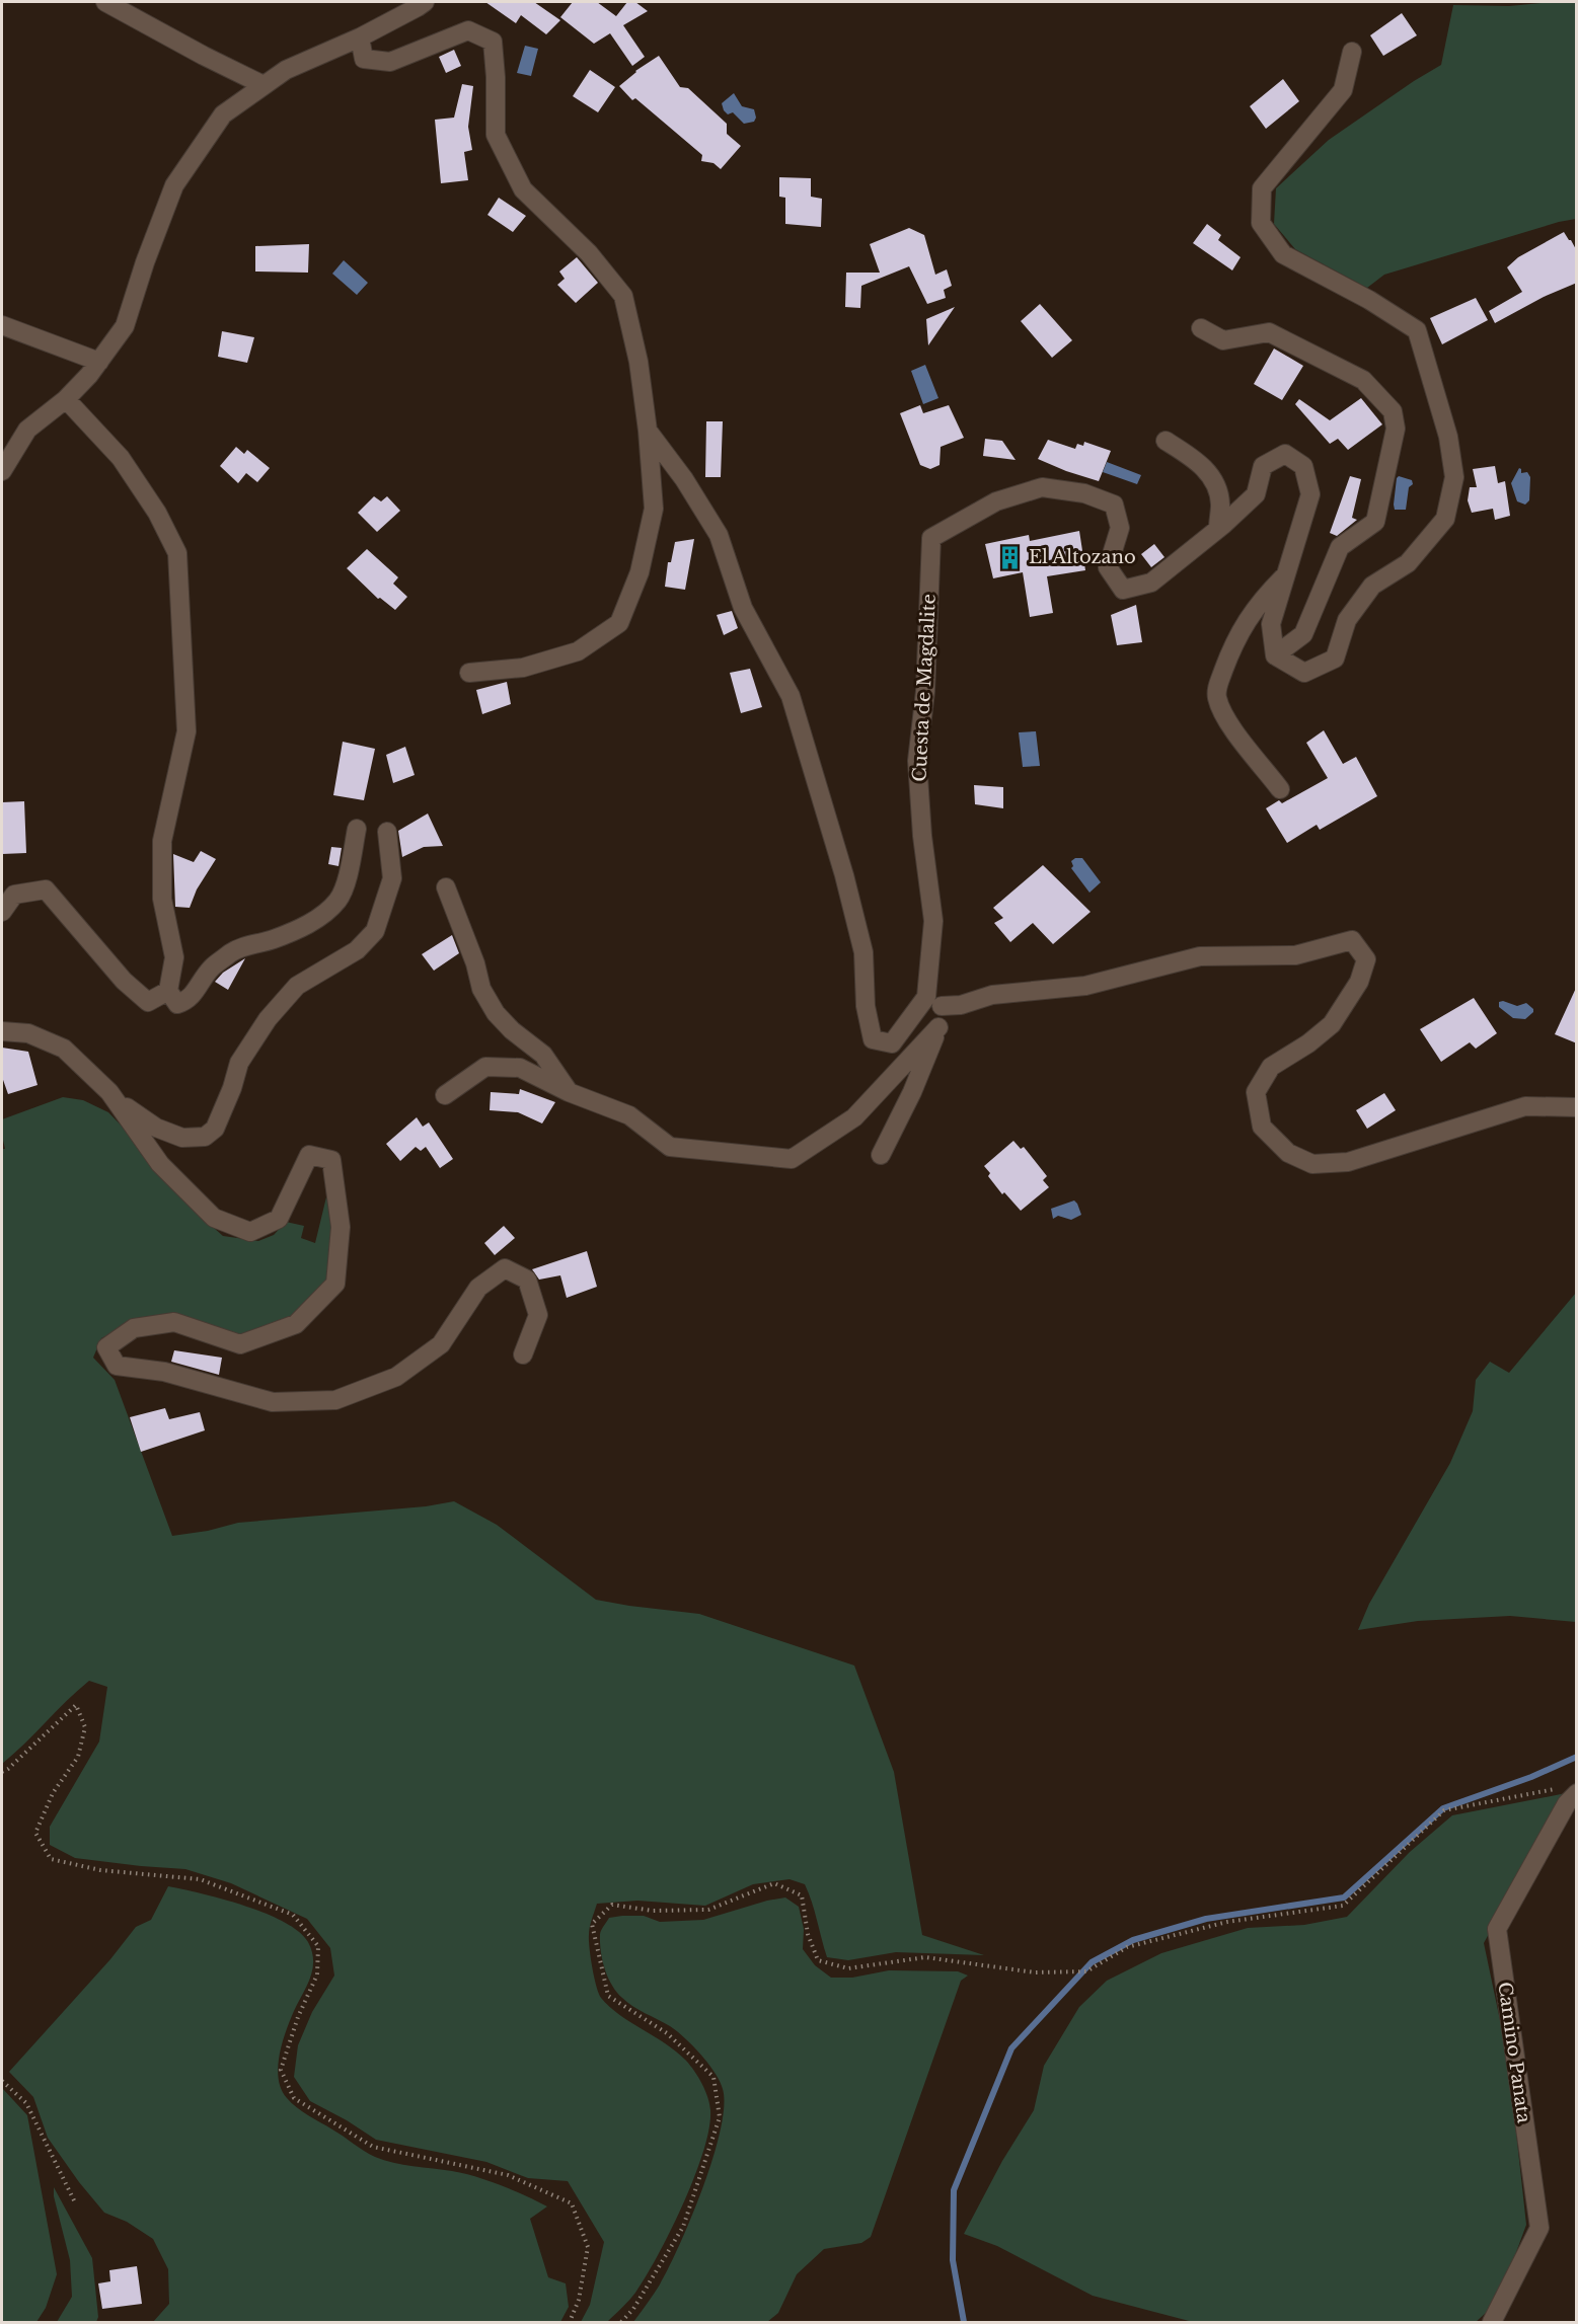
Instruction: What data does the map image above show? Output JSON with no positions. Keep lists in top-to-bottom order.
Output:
{
  "streets": {
    "street": ["Cuesta de Magdalite", "Camino Panata"]
  },
  "places": {
    "building": ["El Altozano"]
  }
}
